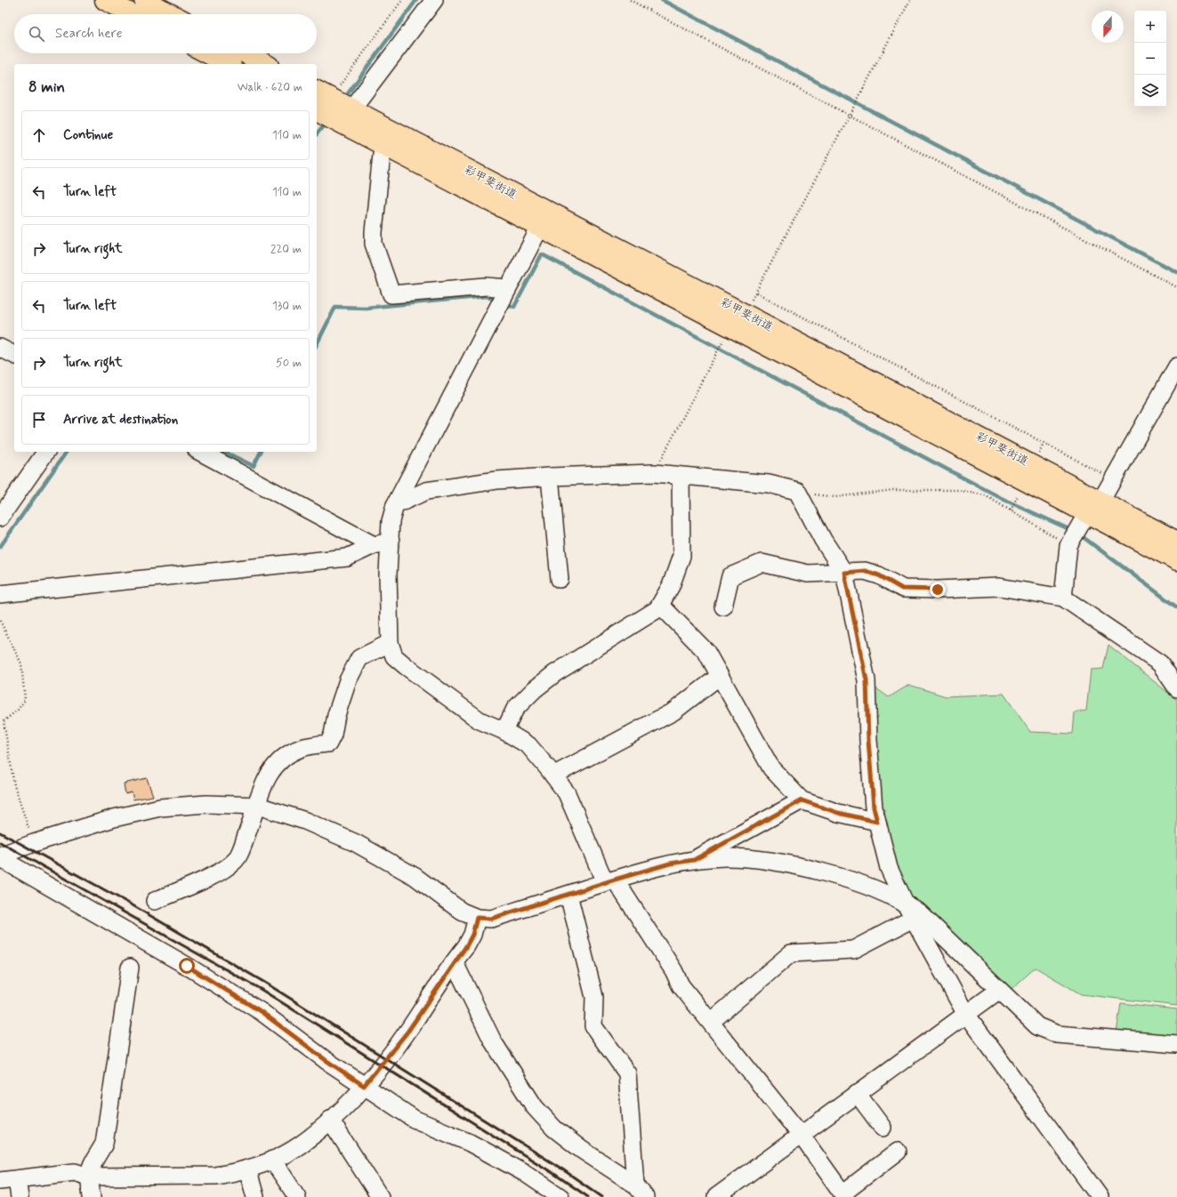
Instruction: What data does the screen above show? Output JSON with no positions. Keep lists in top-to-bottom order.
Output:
{
  "streets": {
    "highway": ["彩甲斐街道"]
  },
  "north": "bottom",
  "page": {
    "map_buttons": ["+", "−"],
    "search": "Search here",
    "heading": ["8 min", "Walk · 620 m"],
    "list": [
      ["Continue", "110 m"],
      ["Turn left", "110 m"],
      ["Turn right", "220 m"],
      ["Turn left", "130 m"],
      ["Turn right", "50 m"],
      "Arrive at destination"
    ]
  }
}
